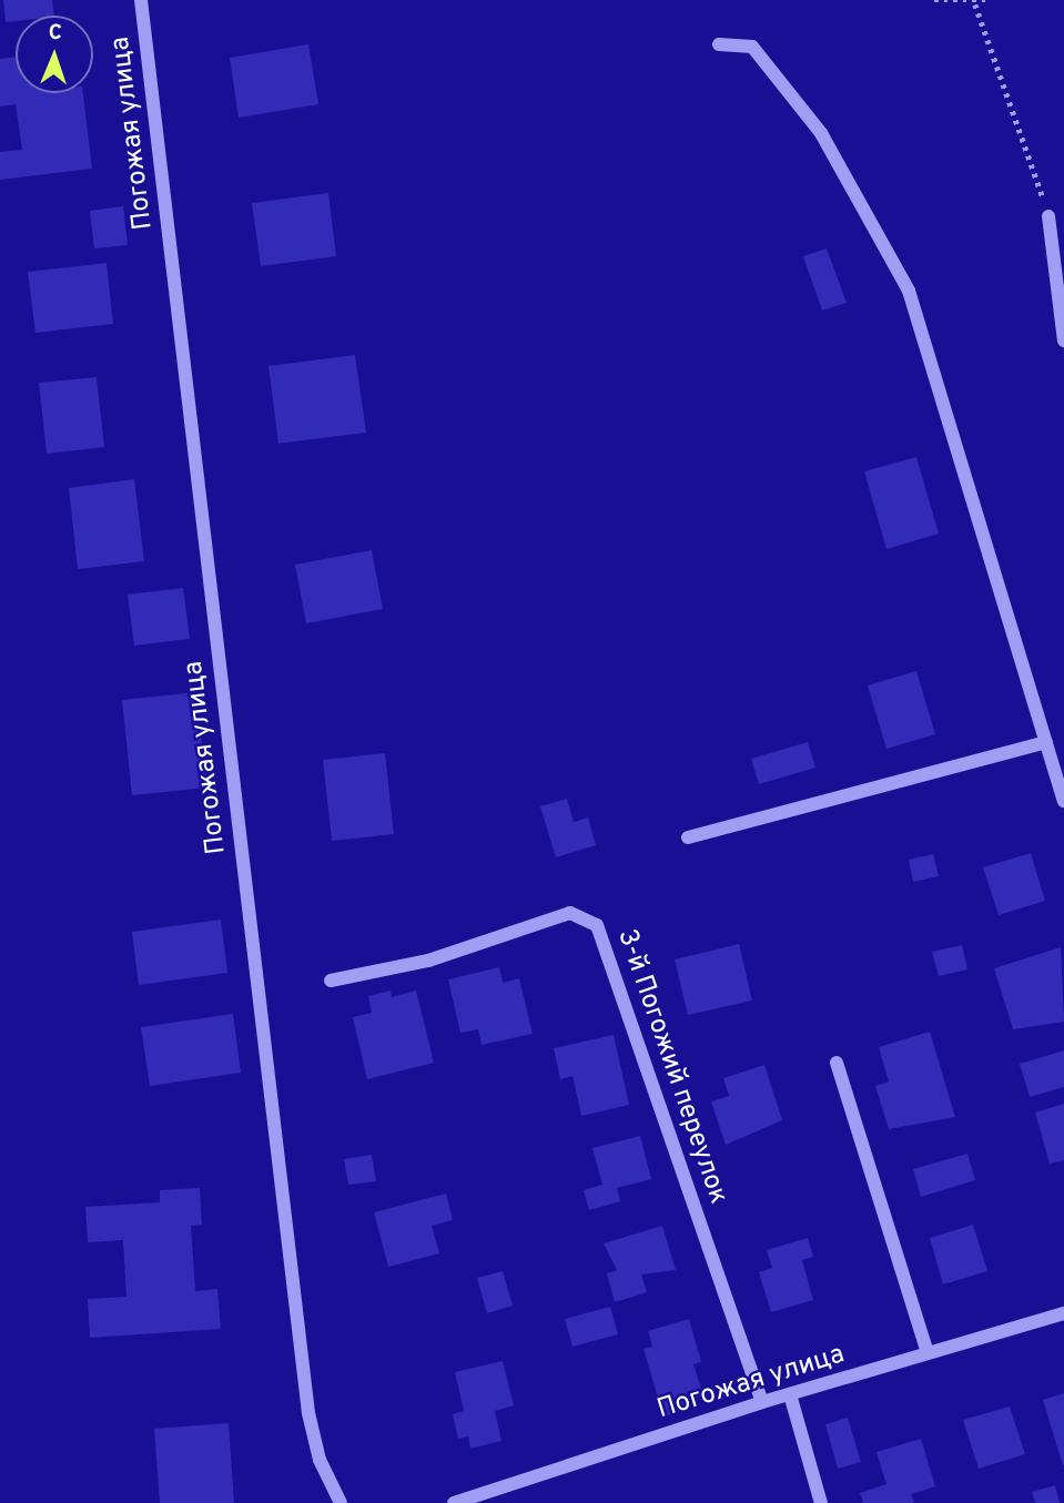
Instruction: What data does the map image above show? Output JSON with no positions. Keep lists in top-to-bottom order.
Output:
{
  "streets": {
    "street": ["Погожая улица", "3-й Погожий переулок"]
  },
  "crossings": [
    ["Погожая улица", "3-й Погожий переулок"]
  ],
  "north": "top"
}
